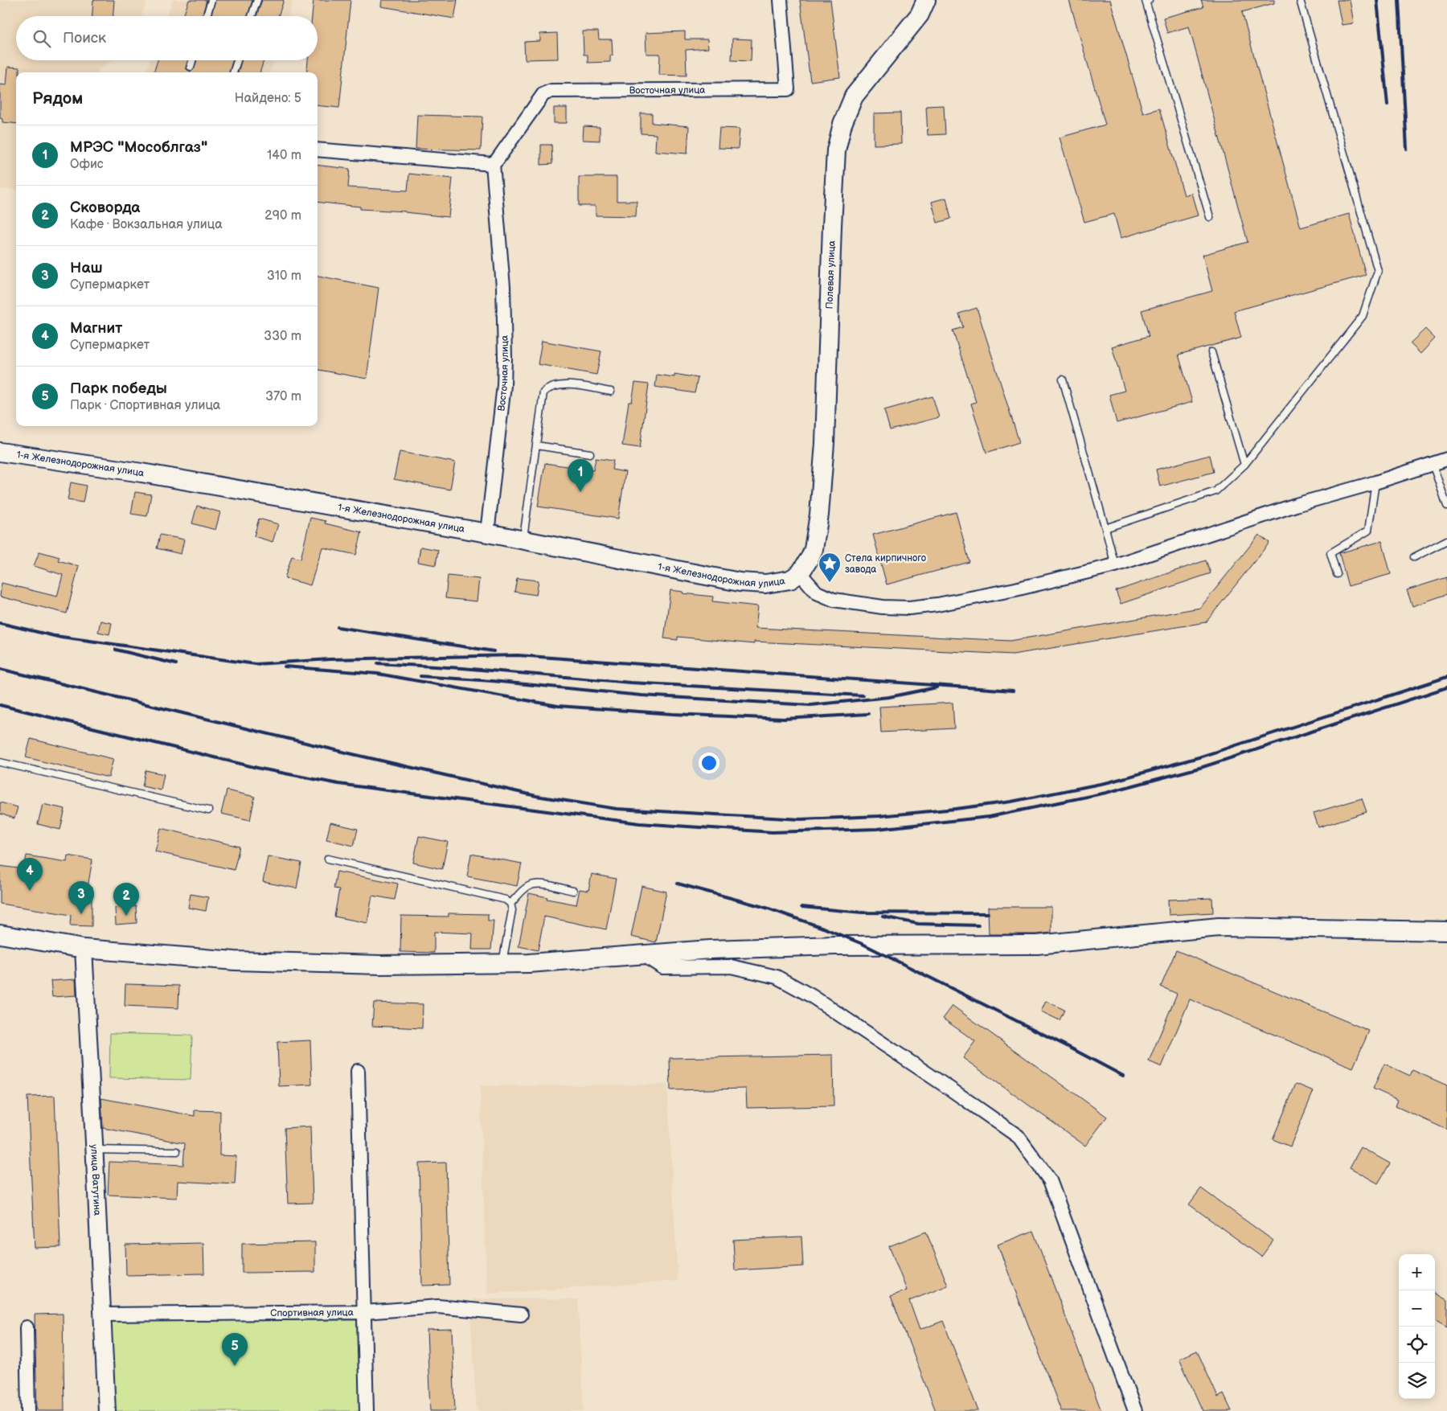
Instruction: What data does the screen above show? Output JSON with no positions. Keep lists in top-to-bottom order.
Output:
{
  "streets": {
    "main road": ["Полевая улица", "1-я Железнодорожная улица"],
    "street": ["Восточная улица", "улица Ватутина", "Спортивная улица"]
  },
  "crossings": [
    ["Восточная улица", "1-я Железнодорожная улица"],
    ["Полевая улица", "1-я Железнодорожная улица"],
    ["улица Ватутина", "Спортивная улица"]
  ],
  "places": {
    "place": ["Стела кирпичного завода"]
  },
  "page": {
    "search": "Поиск",
    "heading": ["Рядом", "Найдено: 5"],
    "list": [
      {
        "mark": "1",
        "name": "МРЭС \"Мособлгаз\"",
        "note": "Офис",
        "value": "140 m"
      },
      {
        "mark": "2",
        "name": "Сковорда",
        "note": "Кафе · Вокзальная улица",
        "value": "290 m"
      },
      {
        "mark": "3",
        "name": "Наш",
        "note": "Супермаркет",
        "value": "310 m"
      },
      {
        "mark": "4",
        "name": "Магнит",
        "note": "Супермаркет",
        "value": "330 m"
      },
      {
        "mark": "5",
        "name": "Парк победы",
        "note": "Парк · Спортивная улица",
        "value": "370 m"
      }
    ],
    "pins": [
      "1",
      "4",
      "3",
      "2",
      "5"
    ],
    "map_buttons": ["+", "−"]
  }
}
